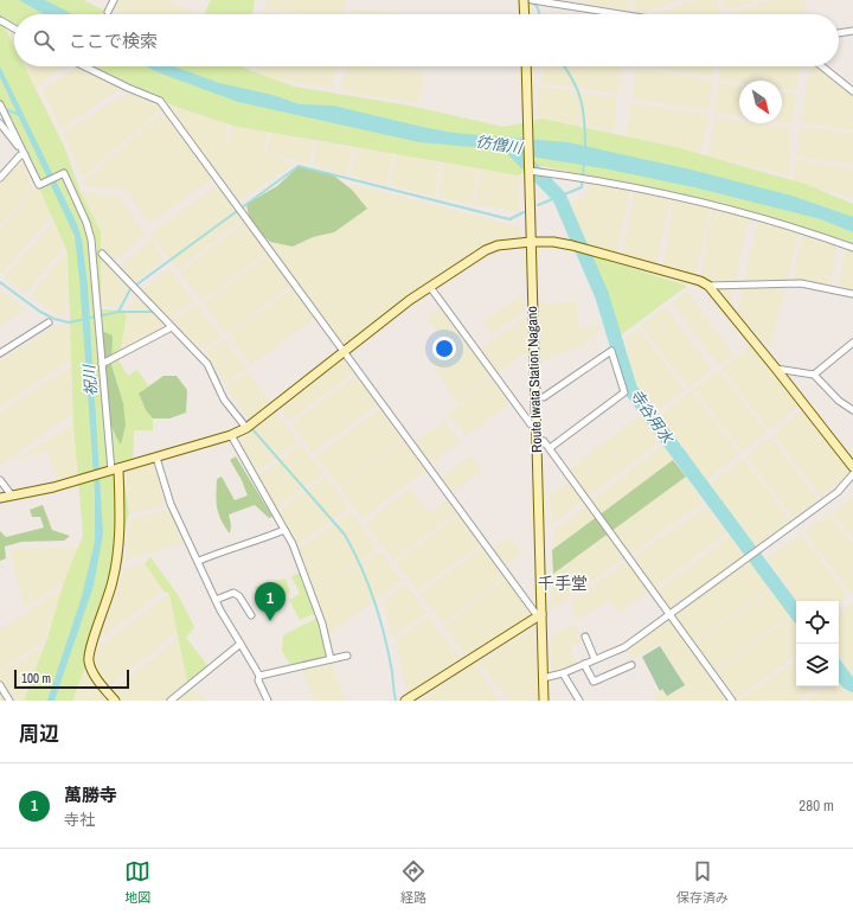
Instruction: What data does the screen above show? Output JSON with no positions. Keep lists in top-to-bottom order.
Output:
{
  "streets": {
    "street": ["Route Iwata Station Nagano"]
  },
  "districts": ["千手堂"],
  "water": ["彷僧川", "祝川", "寺谷用水"],
  "scale_bar": "100 m",
  "north": "bottom right",
  "page": {
    "search": "ここで検索",
    "pins": "1",
    "scale": "100 m",
    "heading": "周辺",
    "list": [
      {
        "mark": "1",
        "name": "萬勝寺",
        "note": "寺社",
        "value": "280 m"
      }
    ],
    "nav": ["地図", "経路", "保存済み"]
  }
}
